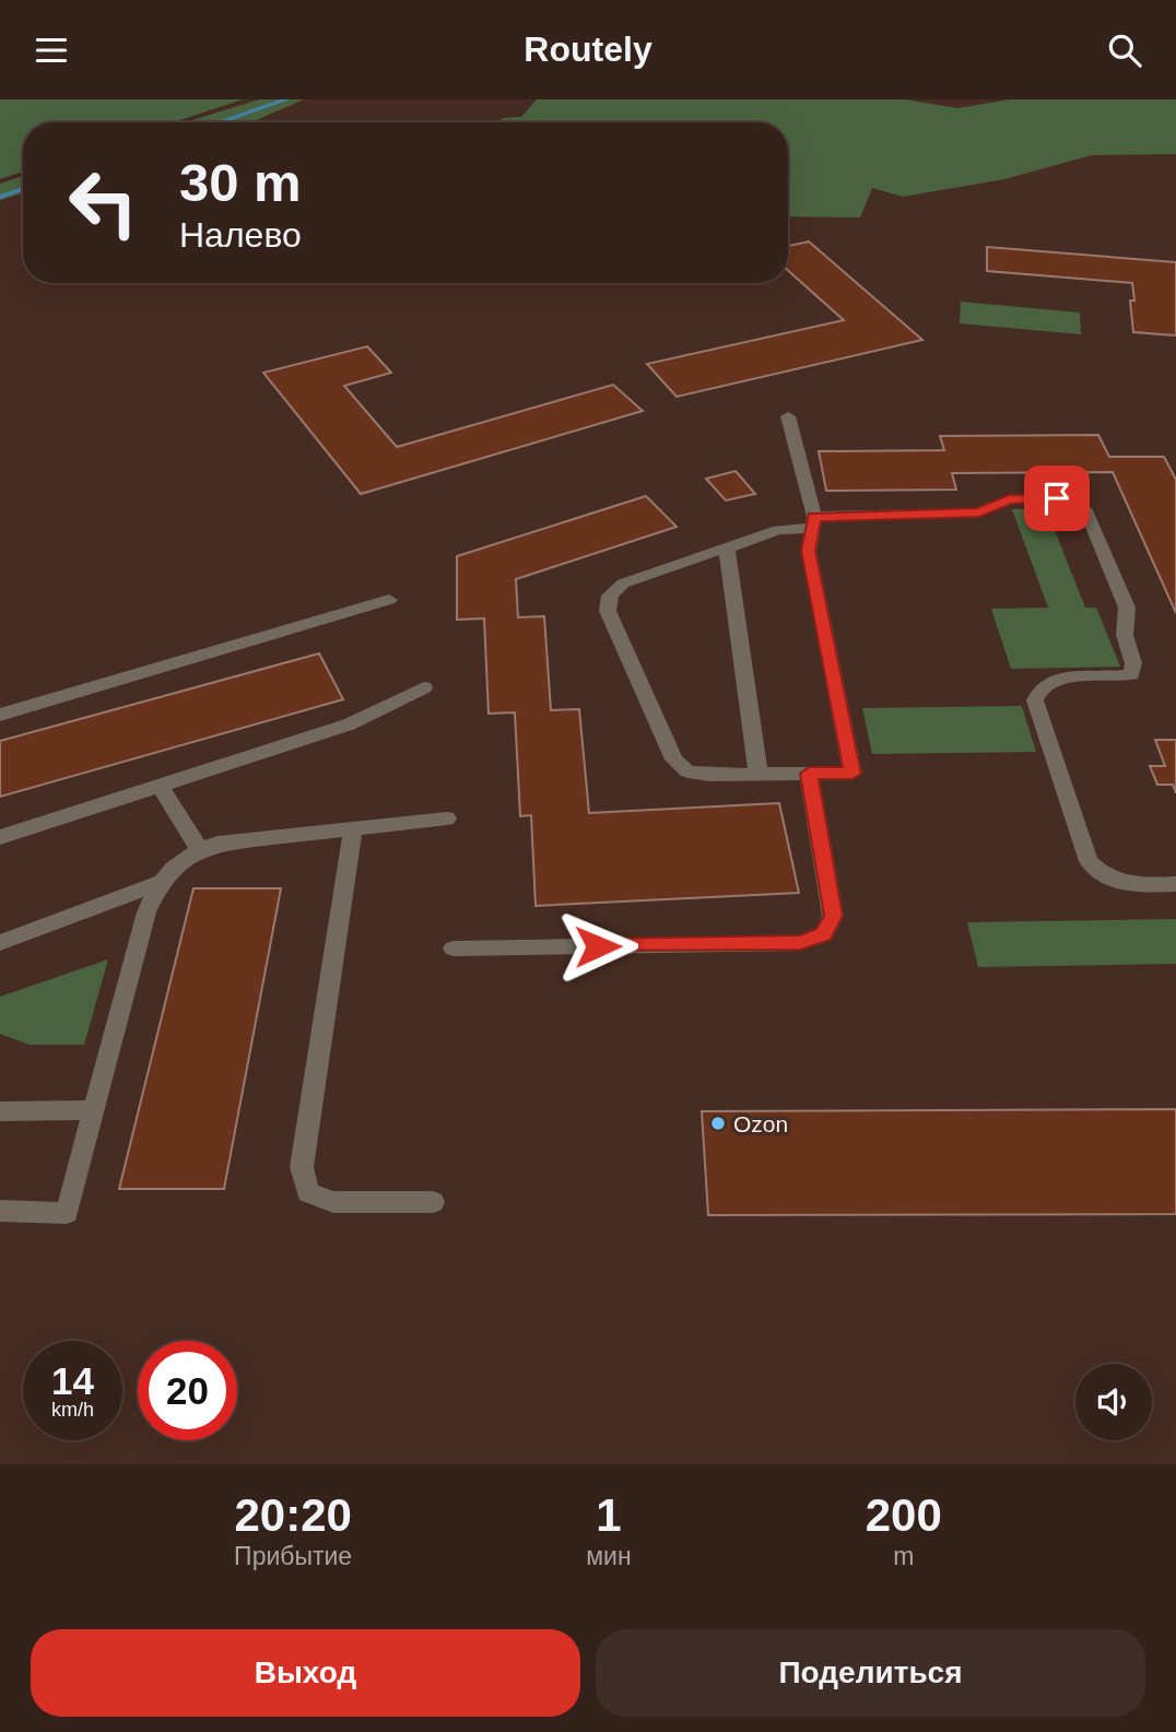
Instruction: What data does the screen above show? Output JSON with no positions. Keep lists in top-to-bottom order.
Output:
{
  "places": ["Ozon"],
  "page": {
    "header": "Routely",
    "turn": ["30 m", "Налево"],
    "speed": "14 km/h",
    "limit": "20",
    "eta": [
      "20:20",
      "Прибытие",
      "1",
      "мин",
      "200",
      "m"
    ],
    "buttons": ["Выход", "Поделиться"]
  }
}
